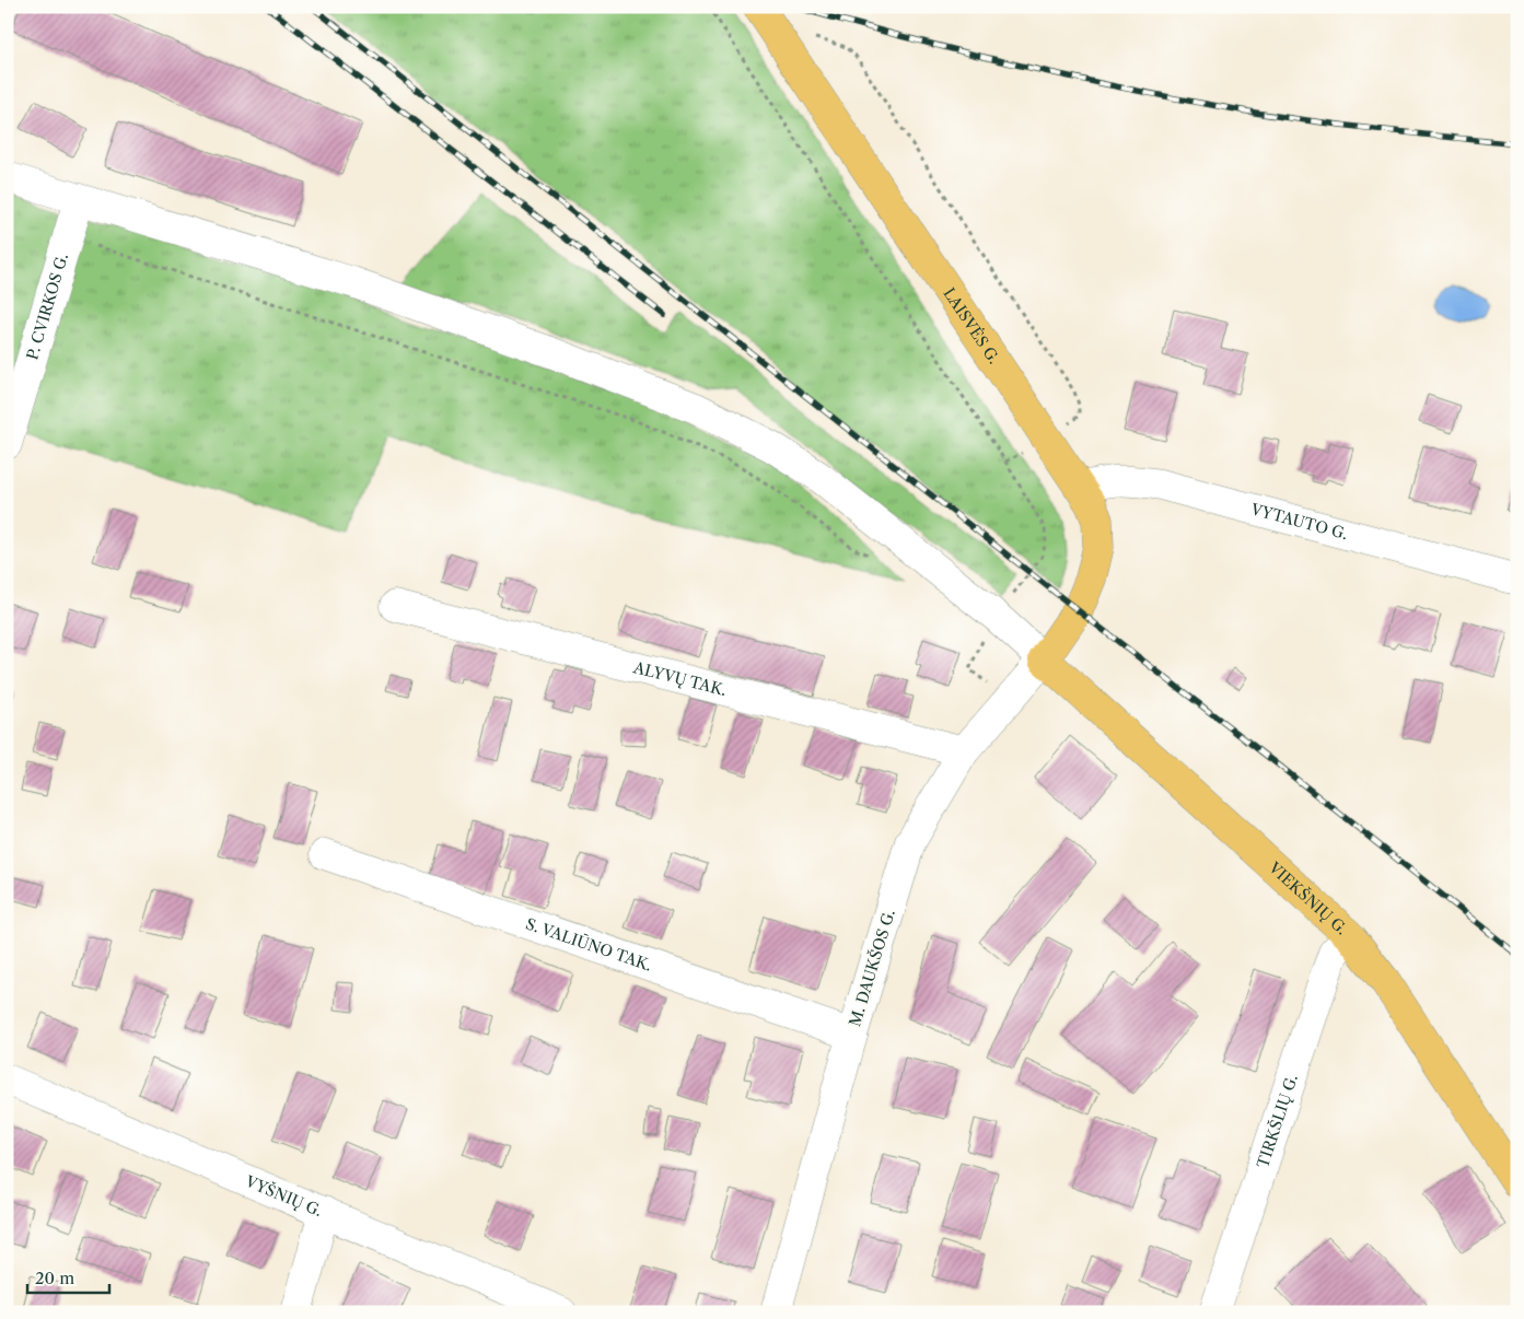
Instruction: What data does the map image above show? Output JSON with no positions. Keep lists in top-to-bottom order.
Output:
{
  "streets": {
    "main road": ["LAISVĖS G.", "VIEKŠNIŲ G."],
    "street": [
      "P. CVIRKOS G.",
      "VYTAUTO G.",
      "ALYVŲ TAK.",
      "S. VALIŪNO TAK.",
      "M. DAUKŠOS G.",
      "TIRKŠLIŲ G.",
      "VYŠNIŲ G."
    ]
  },
  "crossings": [
    ["LAISVĖS G.", "VYTAUTO G."],
    ["LAISVĖS G.", "VIEKŠNIŲ G."],
    ["LAISVĖS G.", "M. DAUKŠOS G."],
    ["ALYVŲ TAK.", "M. DAUKŠOS G."],
    ["VIEKŠNIŲ G.", "M. DAUKŠOS G."],
    ["VIEKŠNIŲ G.", "TIRKŠLIŲ G."],
    ["S. VALIŪNO TAK.", "M. DAUKŠOS G."]
  ],
  "scale_bar": "20 m"
}
